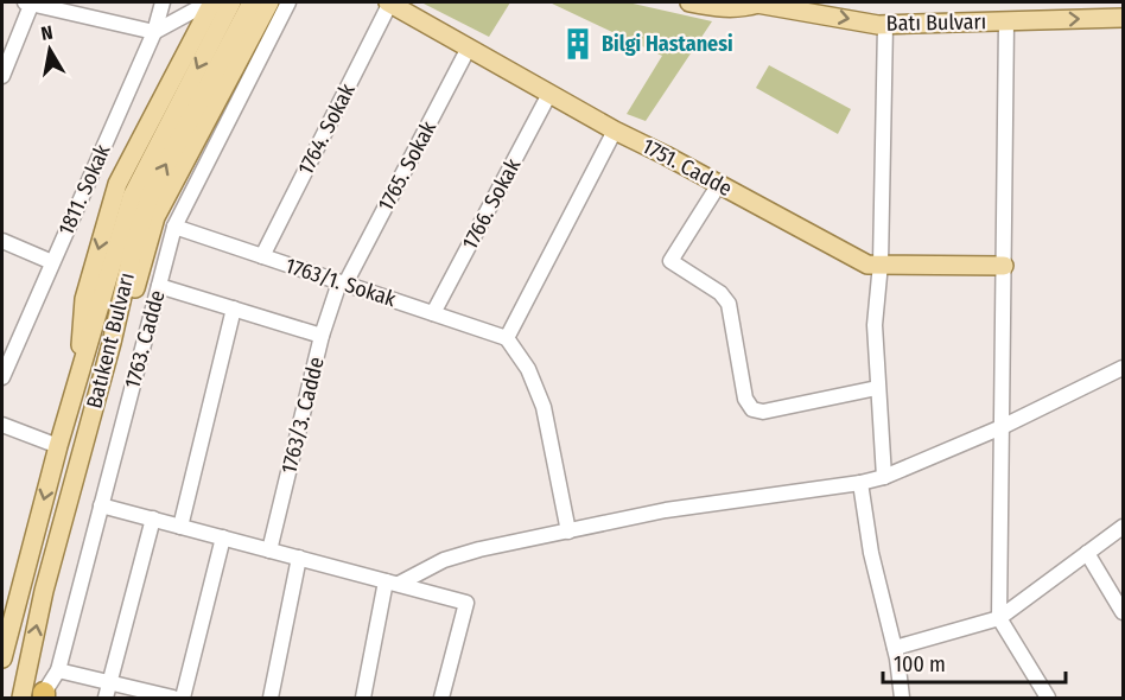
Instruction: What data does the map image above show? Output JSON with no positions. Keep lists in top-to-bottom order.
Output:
{
  "streets": {
    "main road": ["Batı Bulvarı", "1751. Cadde", "Batıkent Bulvarı"],
    "street": [
      "1764. Sokak",
      "1765. Sokak",
      "1811. Sokak",
      "1766. Sokak",
      "1763/1. Sokak",
      "1763. Cadde",
      "1763/3. Cadde"
    ]
  },
  "crossings": [
    ["1764. Sokak", "1751. Cadde"],
    ["1764. Sokak", "1763/1. Sokak"],
    ["1765. Sokak", "1751. Cadde"],
    ["1765. Sokak", "1763/1. Sokak"],
    ["1765. Sokak", "1763/3. Cadde"],
    ["1751. Cadde", "1766. Sokak"],
    ["1766. Sokak", "1763/1. Sokak"],
    ["1763/1. Sokak", "1763. Cadde"],
    ["1763/1. Sokak", "1763/3. Cadde"]
  ],
  "one_way": ["Batı Bulvarı"],
  "places": {
    "building": ["Bilgi Hastanesi"]
  },
  "scale_bar": "100 m",
  "north": "top"
}
